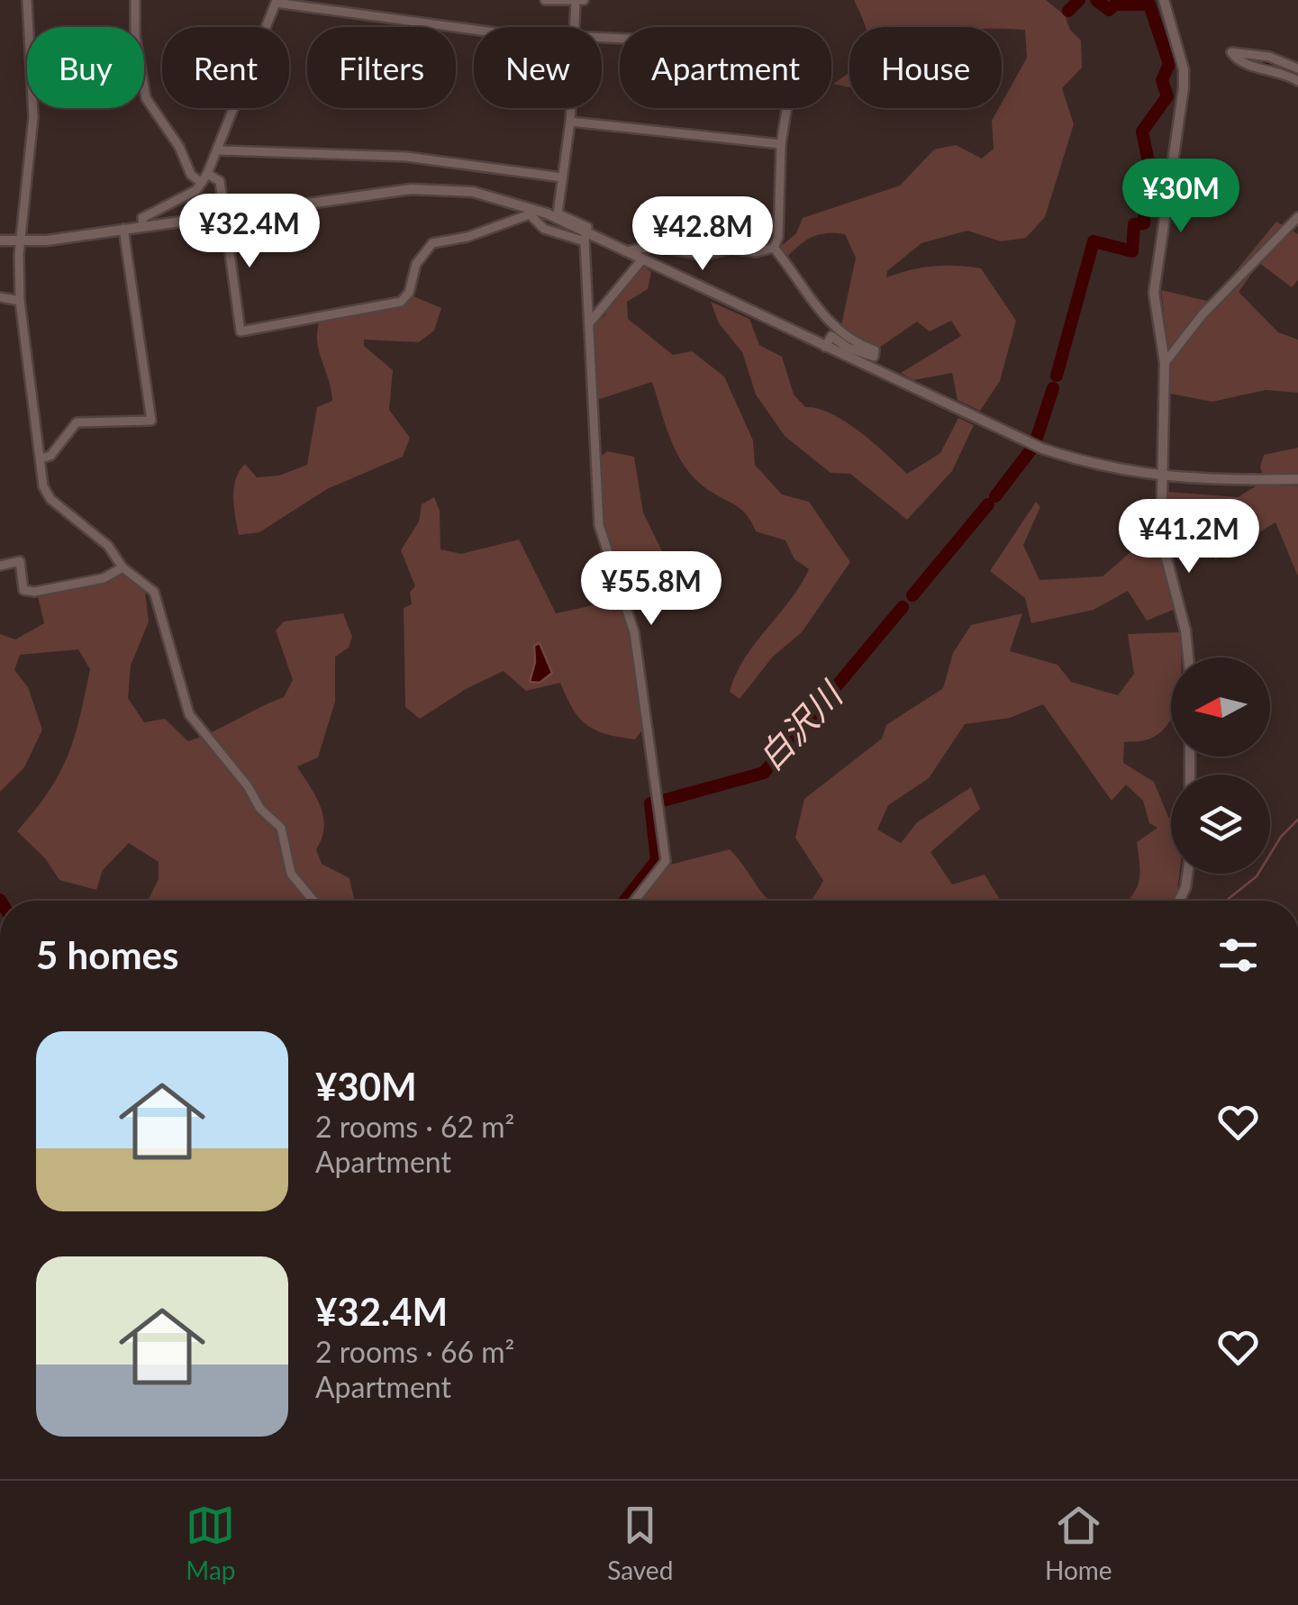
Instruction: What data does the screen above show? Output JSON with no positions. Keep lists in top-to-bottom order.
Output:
{
  "water": ["白沢川"],
  "north": "left",
  "page": {
    "chip": [
      "Buy",
      "Rent",
      "Filters",
      "New",
      "Apartment",
      "House"
    ],
    "price": [
      "¥30M",
      "¥32.4M",
      "¥42.8M",
      "¥41.2M",
      "¥55.8M"
    ],
    "heading": "5 homes",
    "list": [
      {
        "name": "¥30M",
        "note": "2 rooms · 62 m² · Apartment"
      },
      {
        "name": "¥32.4M",
        "note": "2 rooms · 66 m² · Apartment"
      }
    ],
    "tabs": ["Map", "Saved", "Home"]
  }
}
